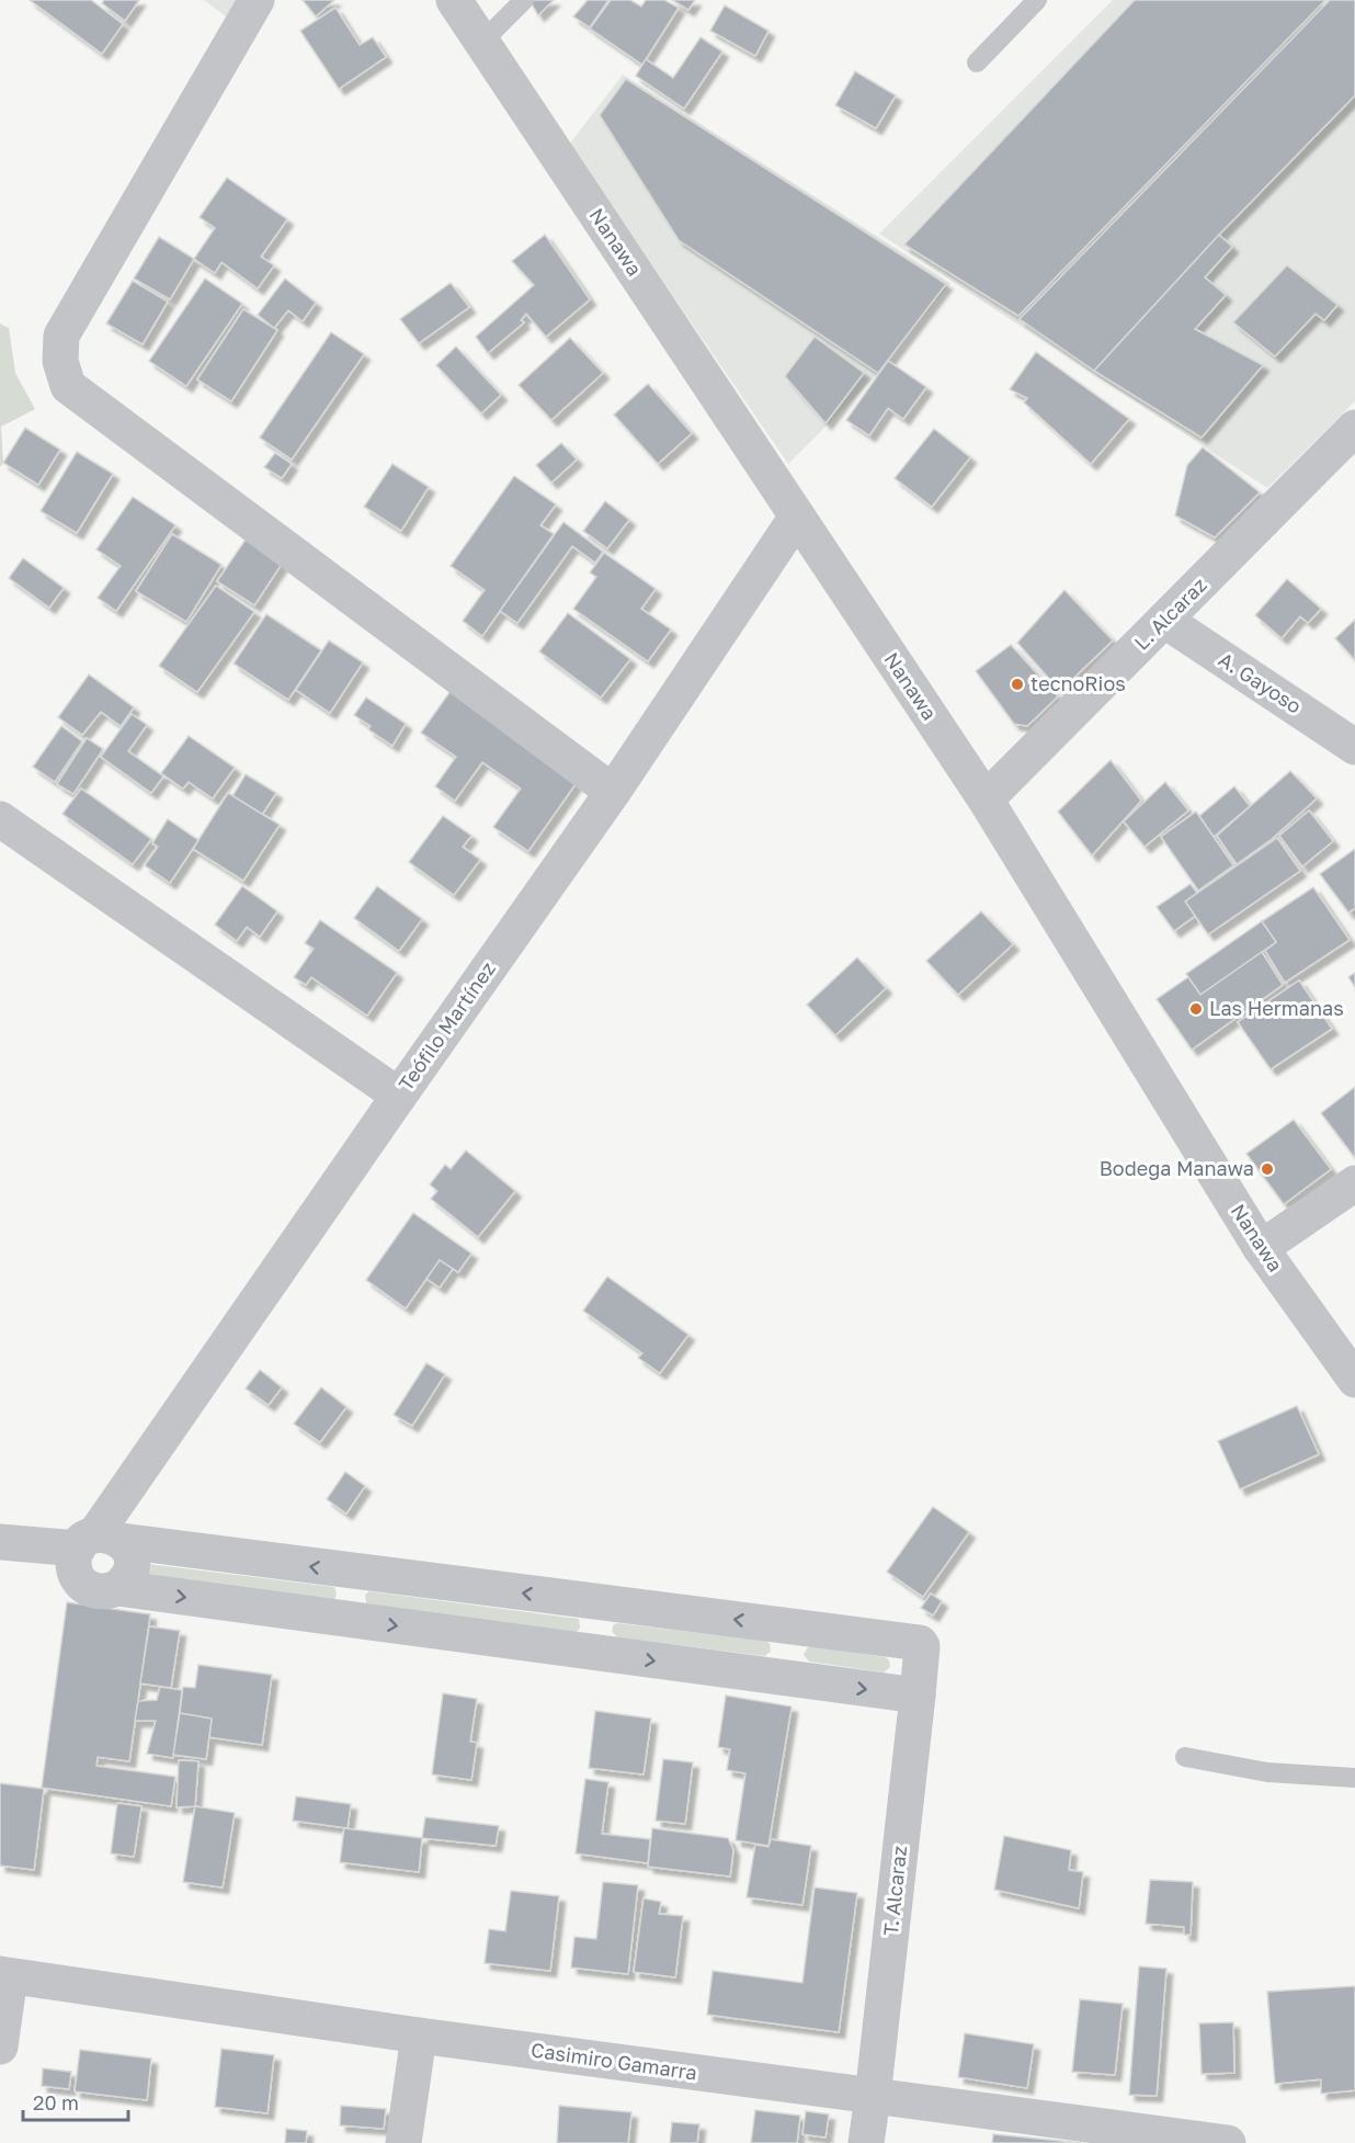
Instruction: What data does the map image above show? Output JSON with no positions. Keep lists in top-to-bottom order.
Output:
{
  "streets": {
    "street": [
      "Nanawa",
      "L. Alcaraz",
      "A. Gayoso",
      "Teófilo Martínez",
      "T. Alcaraz",
      "Casimiro Gamarra"
    ]
  },
  "crossings": [
    ["Nanawa", "L. Alcaraz"],
    ["Nanawa", "Teófilo Martínez"],
    ["L. Alcaraz", "A. Gayoso"],
    ["T. Alcaraz", "Casimiro Gamarra"]
  ],
  "places": ["tecnoRios", "Las Hermanas", "Bodega Manawa"],
  "scale_bar": "20 m"
}
